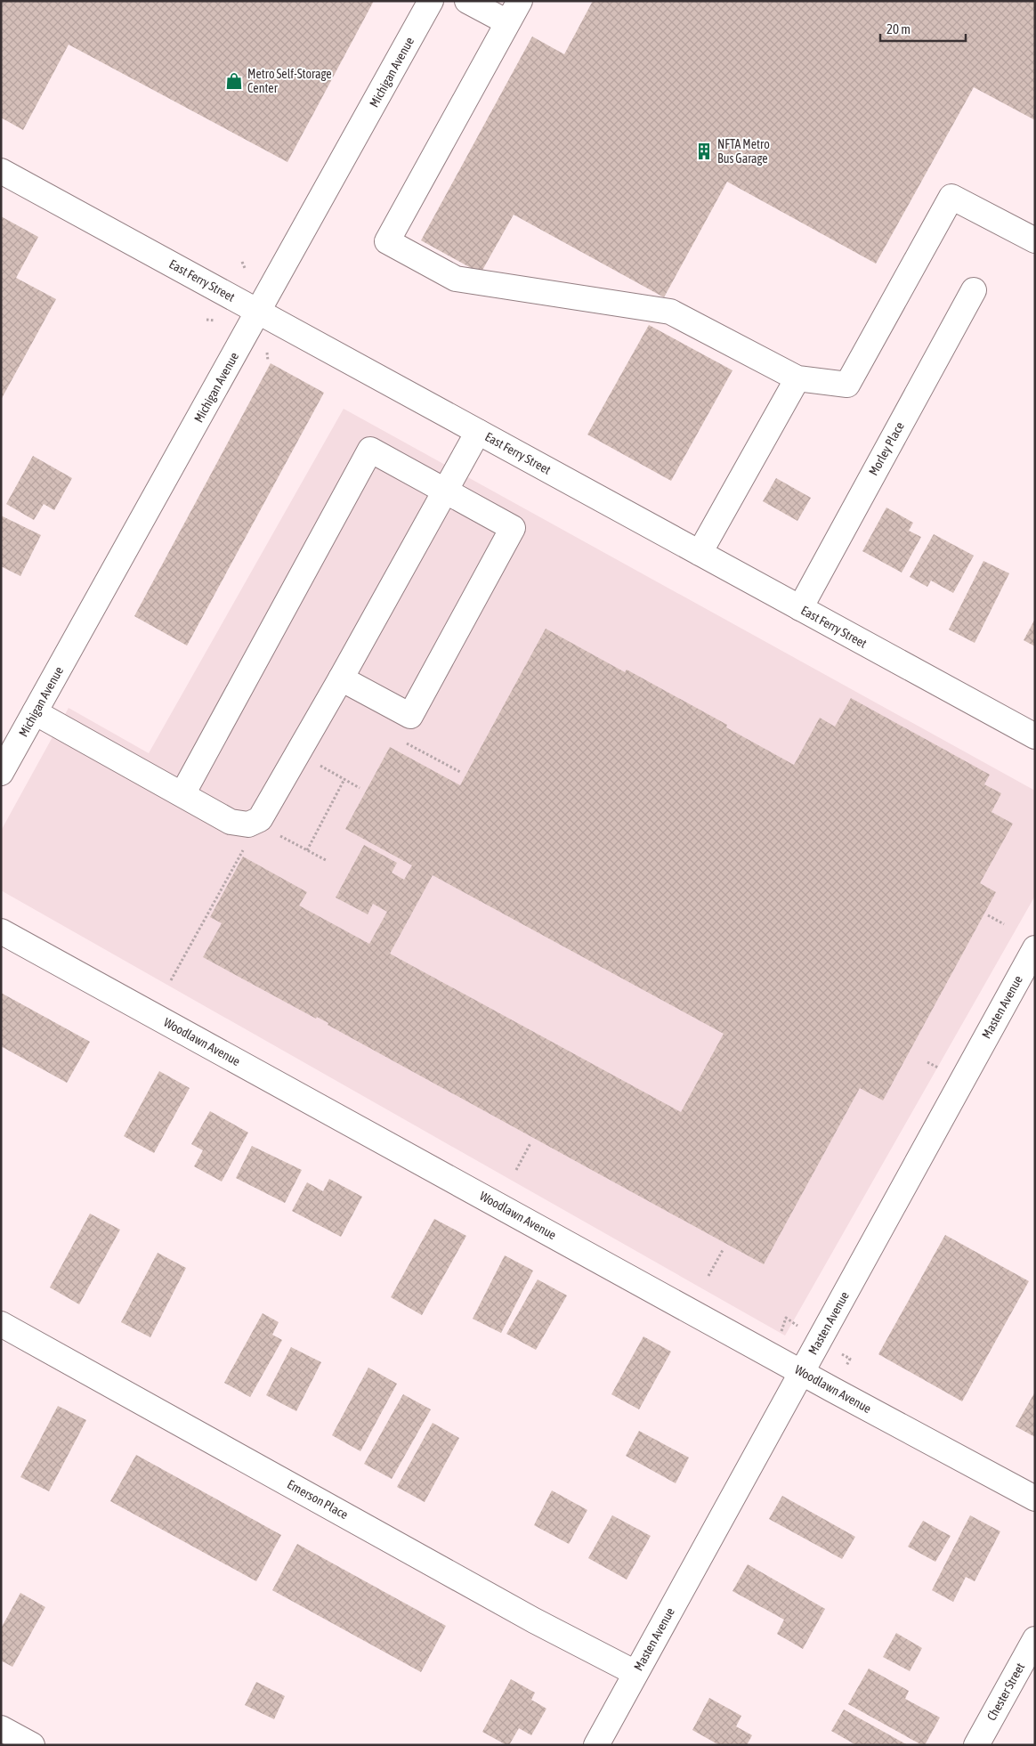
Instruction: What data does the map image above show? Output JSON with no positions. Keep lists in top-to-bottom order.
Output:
{
  "streets": {
    "street": [
      "Michigan Avenue",
      "East Ferry Street",
      "Morley Place",
      "Masten Avenue",
      "Woodlawn Avenue",
      "Emerson Place",
      "Chester Street"
    ]
  },
  "crossings": [
    ["Michigan Avenue", "East Ferry Street"],
    ["East Ferry Street", "Morley Place"],
    ["Masten Avenue", "Woodlawn Avenue"],
    ["Masten Avenue", "Emerson Place"]
  ],
  "places": {
    "shop": ["Metro Self-Storage Center"],
    "building": ["NFTA Metro Bus Garage"]
  },
  "scale_bar": "20 m"
}
